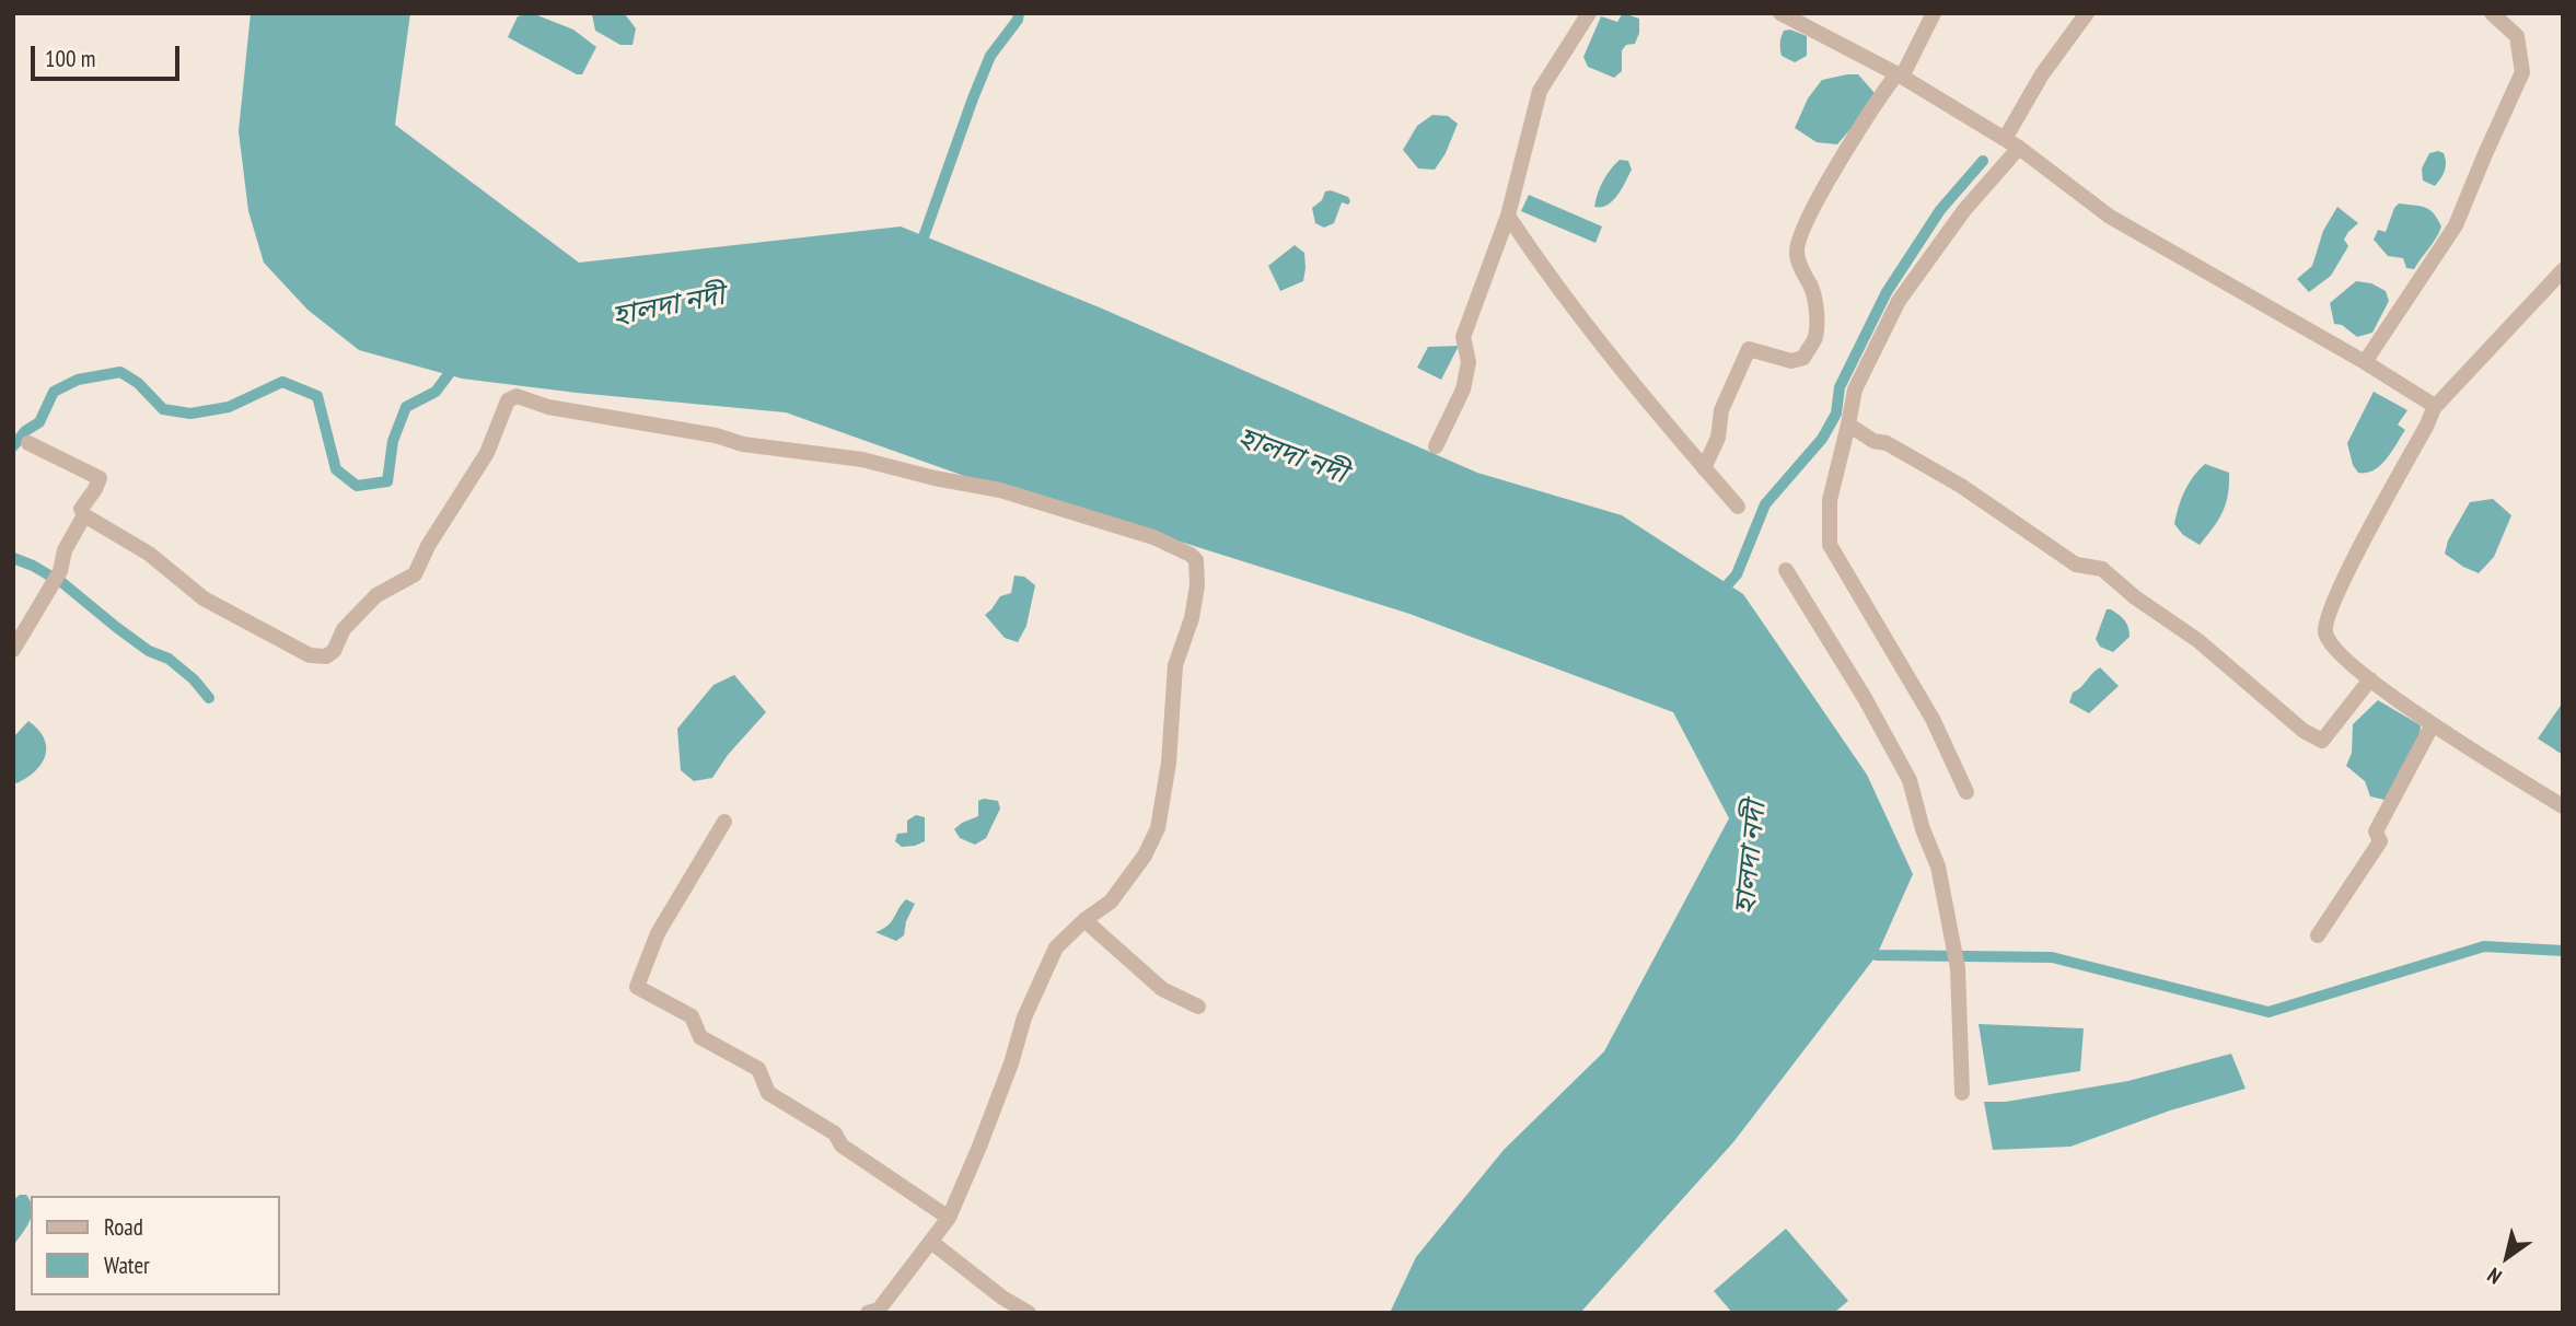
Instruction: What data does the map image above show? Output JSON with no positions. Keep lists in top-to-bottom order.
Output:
{
  "water": ["হালদা নদী"],
  "legend": ["Road", "Water"],
  "scale_bar": "100 m",
  "north": "bottom left"
}
